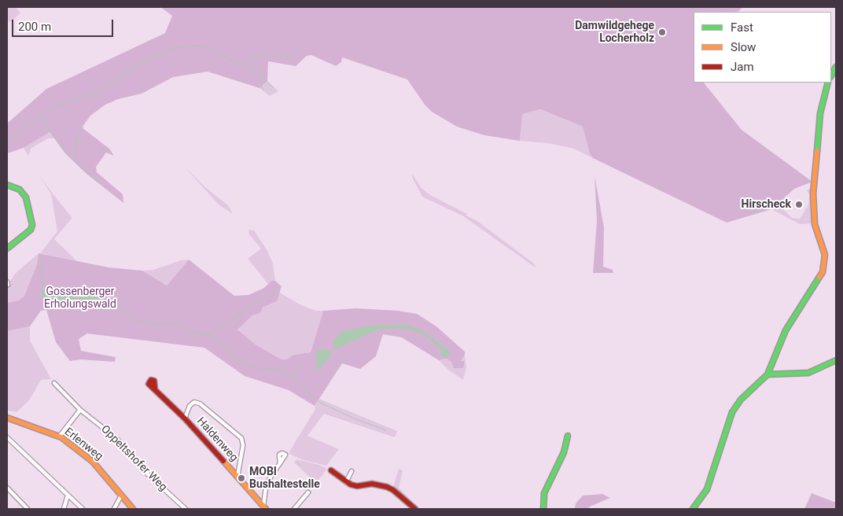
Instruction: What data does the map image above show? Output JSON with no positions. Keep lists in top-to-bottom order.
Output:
{
  "streets": {
    "street": ["Haldenweg", "Erlenweg", "Oppeltshofer Weg"]
  },
  "parks": ["Gossenberger Erholungswald"],
  "places": ["Damwildgehege Locherholz", "Hirscheck", "MOBI Bushaltestelle"],
  "legend": ["Fast", "Slow", "Jam"],
  "scale_bar": "200 m"
}
